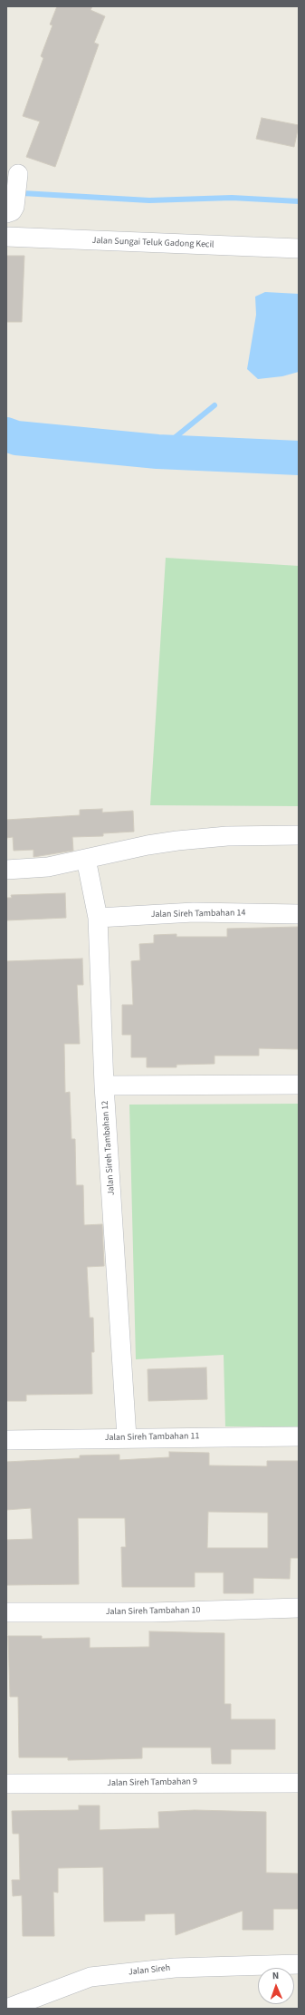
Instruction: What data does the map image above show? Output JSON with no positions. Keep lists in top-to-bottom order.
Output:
{
  "streets": {
    "street": [
      "Jalan Sungai Teluk Gadong Kecil",
      "Jalan Sireh Tambahan 14",
      "Jalan Sireh Tambahan 12",
      "Jalan Sireh Tambahan 11",
      "Jalan Sireh Tambahan 10",
      "Jalan Sireh Tambahan 9",
      "Jalan Sireh"
    ]
  },
  "crossings": [
    ["Jalan Sireh Tambahan 14", "Jalan Sireh Tambahan 12"],
    ["Jalan Sireh Tambahan 12", "Jalan Sireh Tambahan 11"]
  ],
  "north": "top"
}
